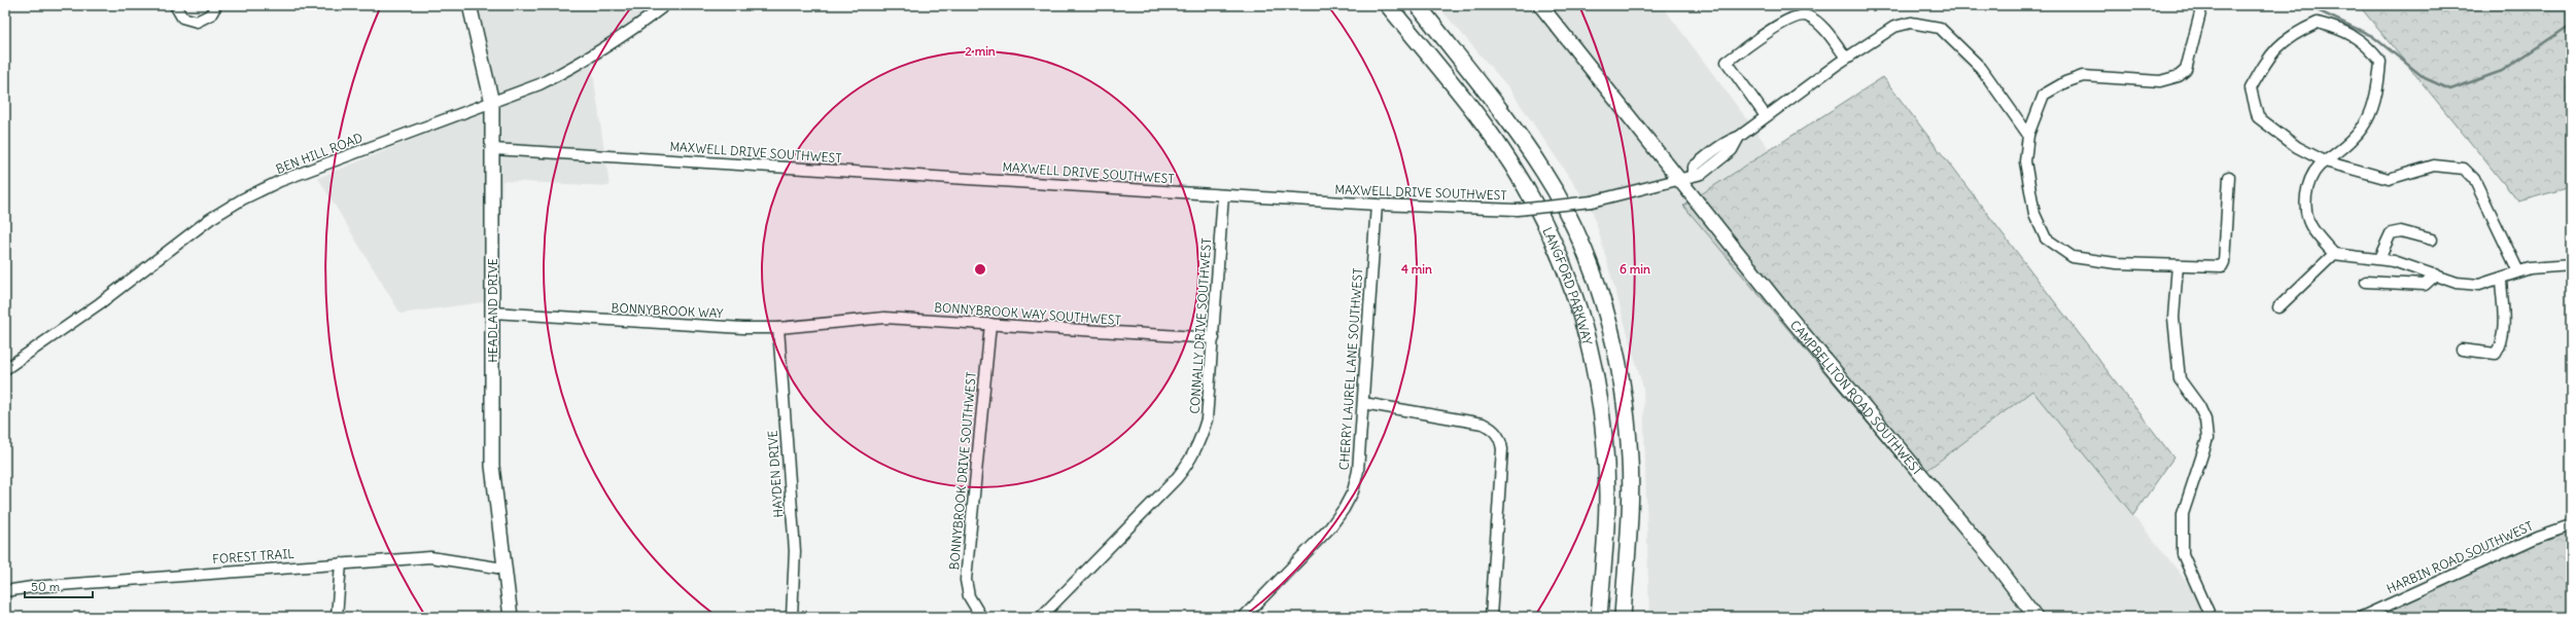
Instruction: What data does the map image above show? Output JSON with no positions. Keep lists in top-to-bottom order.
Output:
{
  "streets": {
    "highway": ["LANGFORD PARKWAY"],
    "main road": ["HEADLAND DRIVE", "CAMPBELLTON ROAD SOUTHWEST"],
    "street": [
      "MAXWELL DRIVE SOUTHWEST",
      "BEN HILL ROAD",
      "BONNYBROOK WAY",
      "BONNYBROOK WAY SOUTHWEST",
      "CONNALLY DRIVE SOUTHWEST",
      "CHERRY LAUREL LANE SOUTHWEST",
      "BONNYBROOK DRIVE SOUTHWEST",
      "HAYDEN DRIVE",
      "FOREST TRAIL",
      "HARBIN ROAD SOUTHWEST"
    ]
  },
  "crossings": [
    ["MAXWELL DRIVE SOUTHWEST", "HEADLAND DRIVE"],
    ["MAXWELL DRIVE SOUTHWEST", "CONNALLY DRIVE SOUTHWEST"],
    ["MAXWELL DRIVE SOUTHWEST", "CHERRY LAUREL LANE SOUTHWEST"],
    ["MAXWELL DRIVE SOUTHWEST", "CAMPBELLTON ROAD SOUTHWEST"],
    ["BEN HILL ROAD", "HEADLAND DRIVE"],
    ["HEADLAND DRIVE", "BONNYBROOK WAY"],
    ["HEADLAND DRIVE", "FOREST TRAIL"],
    ["BONNYBROOK WAY", "BONNYBROOK WAY SOUTHWEST"],
    ["BONNYBROOK WAY", "HAYDEN DRIVE"],
    ["BONNYBROOK WAY SOUTHWEST", "CONNALLY DRIVE SOUTHWEST"],
    ["BONNYBROOK WAY SOUTHWEST", "BONNYBROOK DRIVE SOUTHWEST"]
  ],
  "scale_bar": "50 m",
  "rings": ["2 min", "4 min", "6 min"]
}
